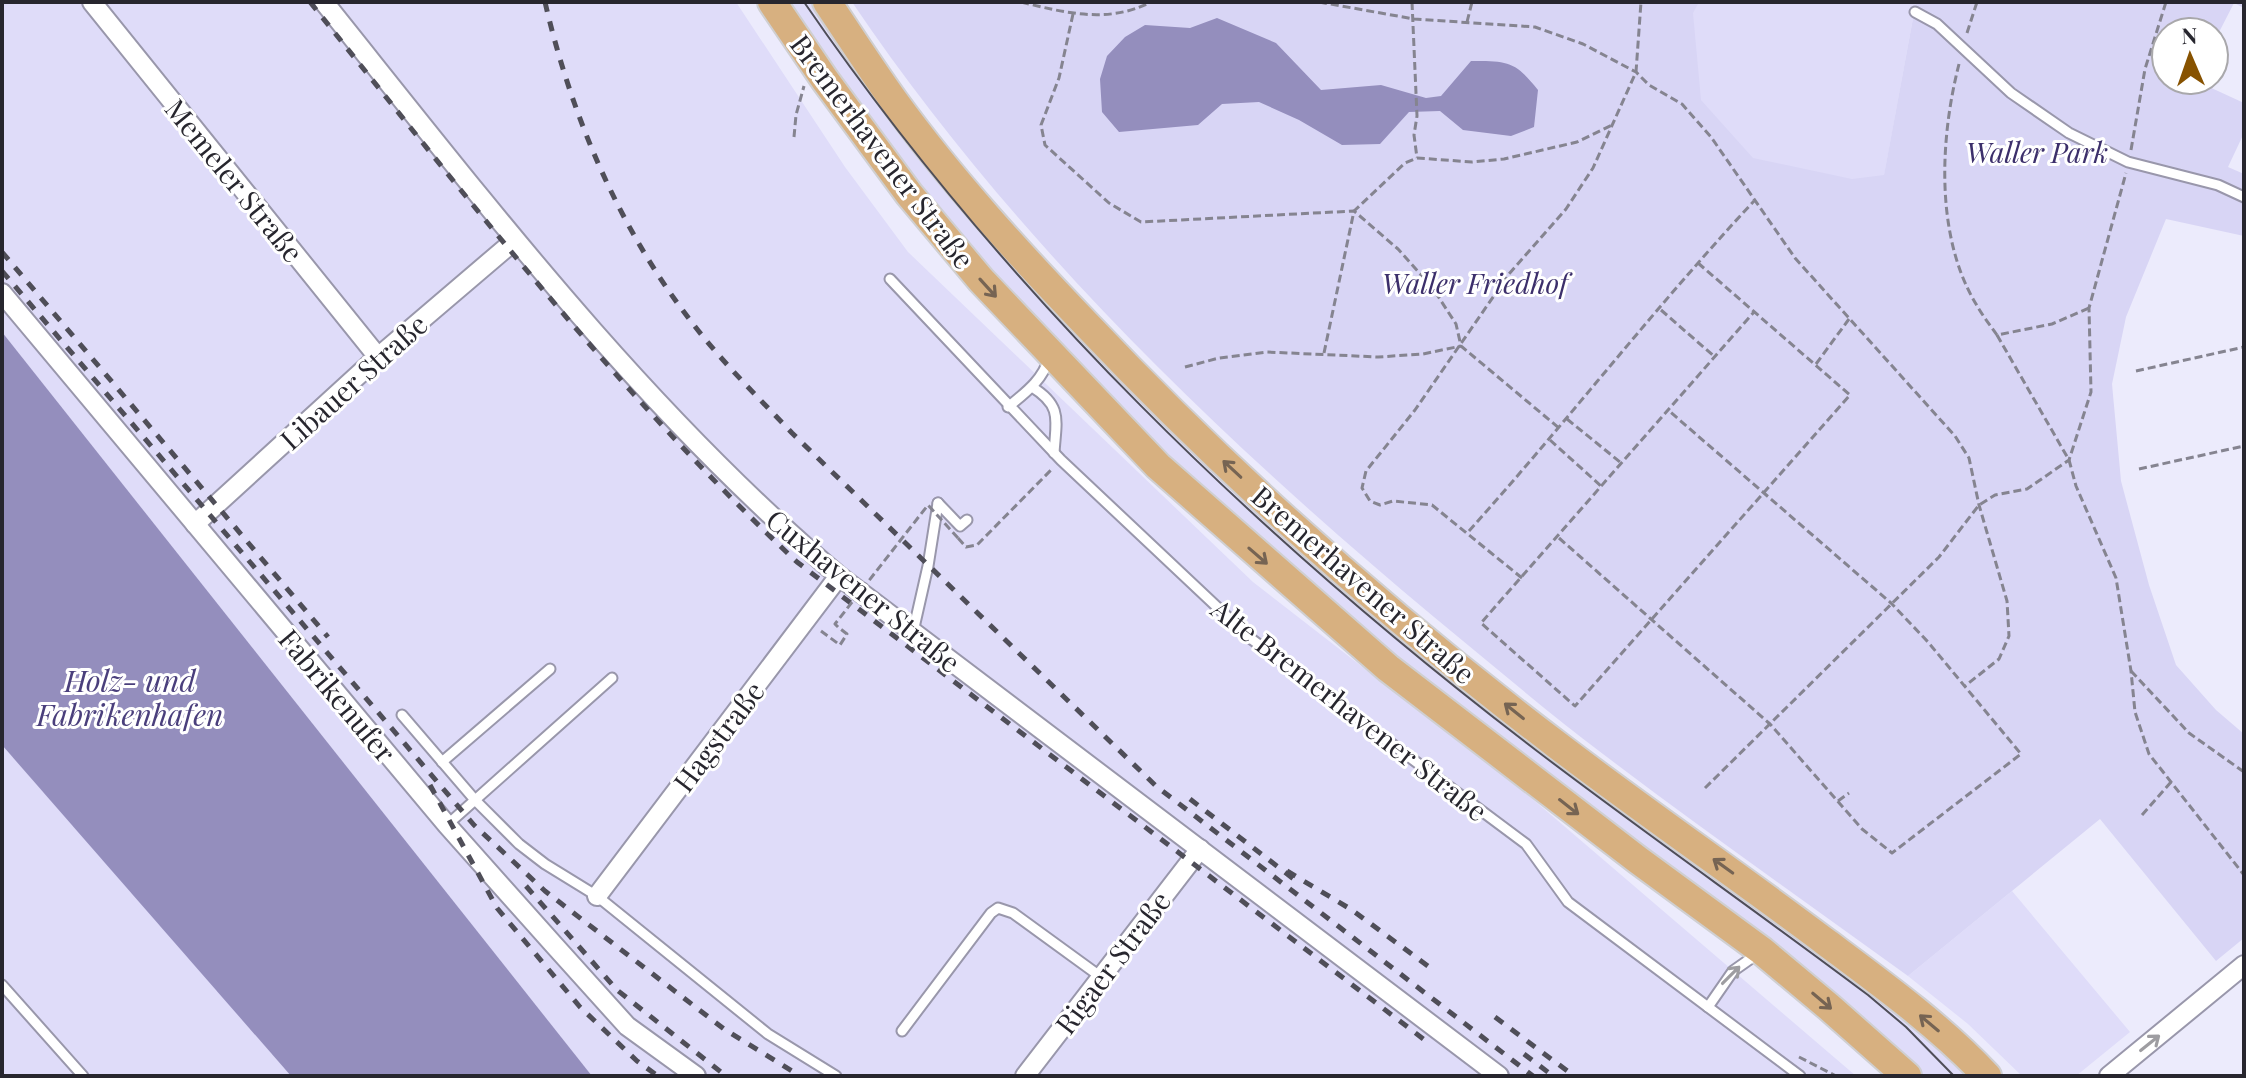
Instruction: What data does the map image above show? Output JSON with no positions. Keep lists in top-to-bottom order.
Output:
{
  "streets": {
    "main road": ["Bremerhavener Straße"],
    "street": [
      "Memeler Straße",
      "Libauer Straße",
      "Cuxhavener Straße",
      "Fabrikenufer",
      "Hagstraße",
      "Rigaer Straße"
    ],
    "lane": ["Alte Bremerhavener Straße"]
  },
  "crossings": [
    ["Memeler Straße", "Libauer Straße"],
    ["Libauer Straße", "Cuxhavener Straße"],
    ["Libauer Straße", "Fabrikenufer"],
    ["Cuxhavener Straße", "Hagstraße"],
    ["Cuxhavener Straße", "Rigaer Straße"]
  ],
  "water": ["Holz- und Fabrikenhafen"],
  "parks": ["Waller Park", "Waller Friedhof"],
  "north": "top"
}
